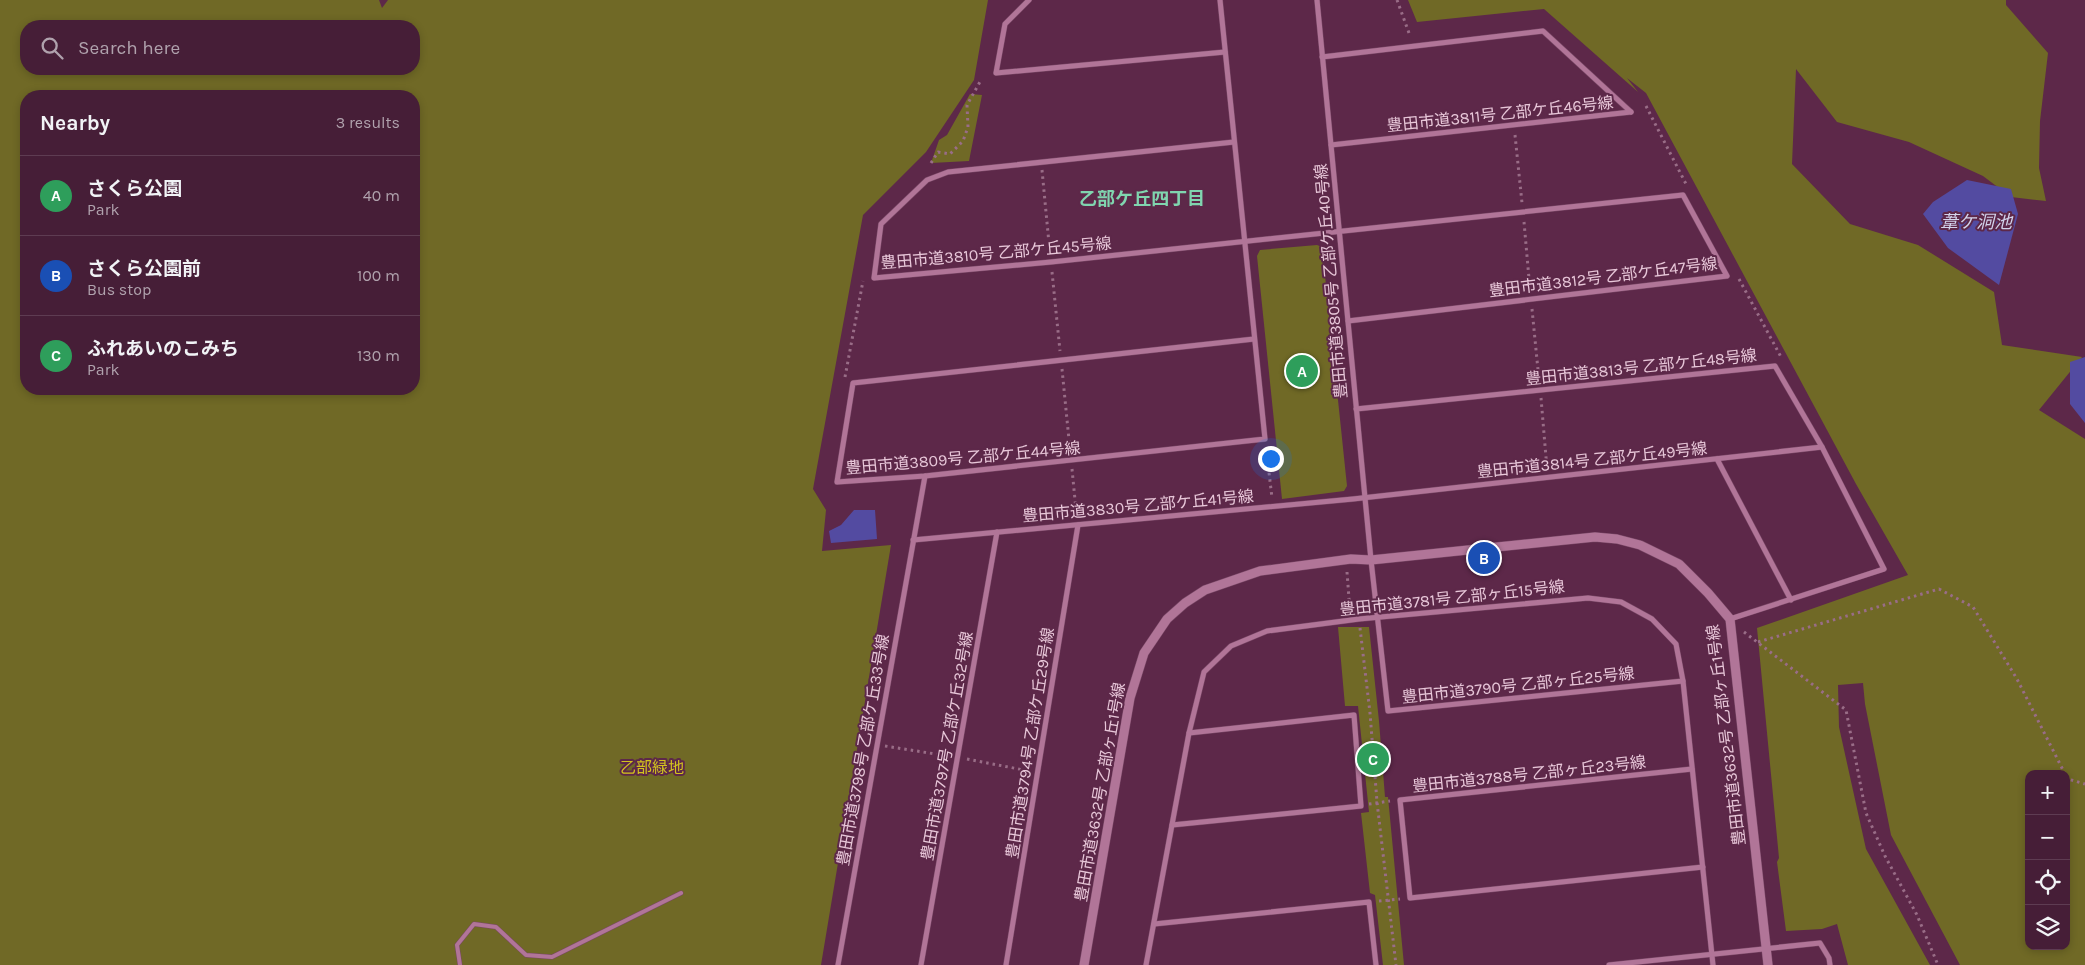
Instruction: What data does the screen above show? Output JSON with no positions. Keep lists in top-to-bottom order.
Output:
{
  "streets": {
    "street": [
      "豊田市道3811号 乙部ケ丘46号線",
      "豊田市道3810号 乙部ケ丘45号線",
      "豊田市道3812号 乙部ケ丘47号線",
      "豊田市道3805号 乙部ケ丘40号線",
      "豊田市道3813号 乙部ケ丘48号線",
      "豊田市道3809号 乙部ケ丘44号線",
      "豊田市道3814号 乙部ケ丘49号線",
      "豊田市道3830号 乙部ケ丘41号線",
      "豊田市道3781号 乙部ヶ丘15号線",
      "豊田市道3790号 乙部ヶ丘25号線",
      "豊田市道3632号 乙部ヶ丘1号線",
      "豊田市道3794号 乙部ケ丘29号線",
      "豊田市道3797号 乙部ケ丘32号線",
      "豊田市道3798号 乙部ケ丘33号線",
      "豊田市道3788号 乙部ヶ丘23号線"
    ]
  },
  "crossings": [
    ["豊田市道3811号 乙部ケ丘46号線", "豊田市道3805号 乙部ケ丘40号線"],
    ["豊田市道3810号 乙部ケ丘45号線", "豊田市道3812号 乙部ケ丘47号線"],
    ["豊田市道3810号 乙部ケ丘45号線", "豊田市道3805号 乙部ケ丘40号線"],
    ["豊田市道3812号 乙部ケ丘47号線", "豊田市道3805号 乙部ケ丘40号線"],
    ["豊田市道3805号 乙部ケ丘40号線", "豊田市道3813号 乙部ケ丘48号線"],
    ["豊田市道3805号 乙部ケ丘40号線", "豊田市道3814号 乙部ケ丘49号線"],
    ["豊田市道3805号 乙部ケ丘40号線", "豊田市道3830号 乙部ケ丘41号線"],
    ["豊田市道3805号 乙部ケ丘40号線", "豊田市道3790号 乙部ヶ丘25号線"],
    ["豊田市道3805号 乙部ケ丘40号線", "豊田市道3632号 乙部ヶ丘1号線"],
    ["豊田市道3813号 乙部ケ丘48号線", "豊田市道3814号 乙部ケ丘49号線"],
    ["豊田市道3813号 乙部ケ丘48号線", "豊田市道3632号 乙部ヶ丘1号線"],
    ["豊田市道3809号 乙部ケ丘44号線", "豊田市道3798号 乙部ケ丘33号線"],
    ["豊田市道3814号 乙部ケ丘49号線", "豊田市道3830号 乙部ケ丘41号線"],
    ["豊田市道3830号 乙部ケ丘41号線", "豊田市道3794号 乙部ケ丘29号線"],
    ["豊田市道3830号 乙部ケ丘41号線", "豊田市道3797号 乙部ケ丘32号線"],
    ["豊田市道3830号 乙部ケ丘41号線", "豊田市道3798号 乙部ケ丘33号線"],
    ["豊田市道3781号 乙部ヶ丘15号線", "豊田市道3790号 乙部ヶ丘25号線"],
    ["豊田市道3781号 乙部ヶ丘15号線", "豊田市道3788号 乙部ヶ丘23号線"],
    ["豊田市道3790号 乙部ヶ丘25号線", "豊田市道3632号 乙部ヶ丘1号線"]
  ],
  "districts": ["乙部ケ丘四丁目"],
  "water": ["葦ケ洞池"],
  "parks": ["乙部緑地"],
  "page": {
    "search": "Search here",
    "heading": ["Nearby", "3 results"],
    "list": [
      {
        "mark": "A",
        "name": "さくら公園",
        "note": "Park",
        "value": "40 m"
      },
      {
        "mark": "B",
        "name": "さくら公園前",
        "note": "Bus stop",
        "value": "100 m"
      },
      {
        "mark": "C",
        "name": "ふれあいのこみち",
        "note": "Park",
        "value": "130 m"
      }
    ],
    "pins": ["A", "B", "C"],
    "map_buttons": ["+", "−"]
  }
}
